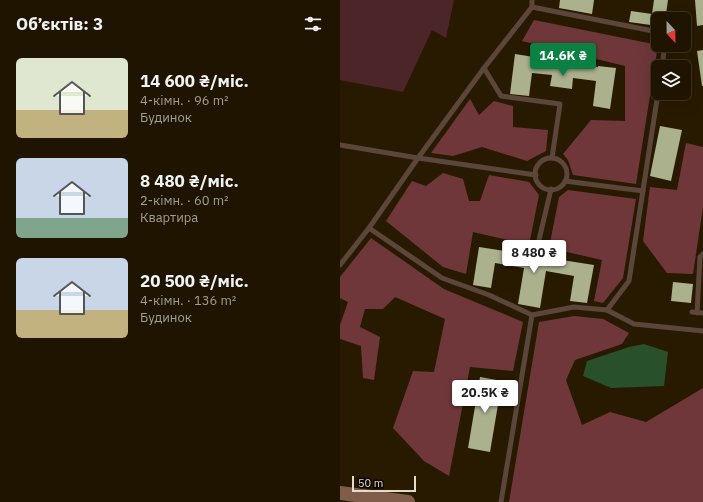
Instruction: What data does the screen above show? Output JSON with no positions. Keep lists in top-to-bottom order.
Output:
{
  "scale_bar": "50 m",
  "north": "bottom",
  "page": {
    "heading": "Об’єктів: 3",
    "price": ["14.6K ₴", "8 480 ₴", "20.5K ₴"],
    "list": [
      {
        "name": "14 600 ₴/міс.",
        "note": "4-кімн. · 96 m² · Будинок"
      },
      {
        "name": "8 480 ₴/міс.",
        "note": "2-кімн. · 60 m² · Квартира"
      },
      {
        "name": "20 500 ₴/міс.",
        "note": "4-кімн. · 136 m² · Будинок"
      }
    ],
    "scale": "50 m"
  }
}
